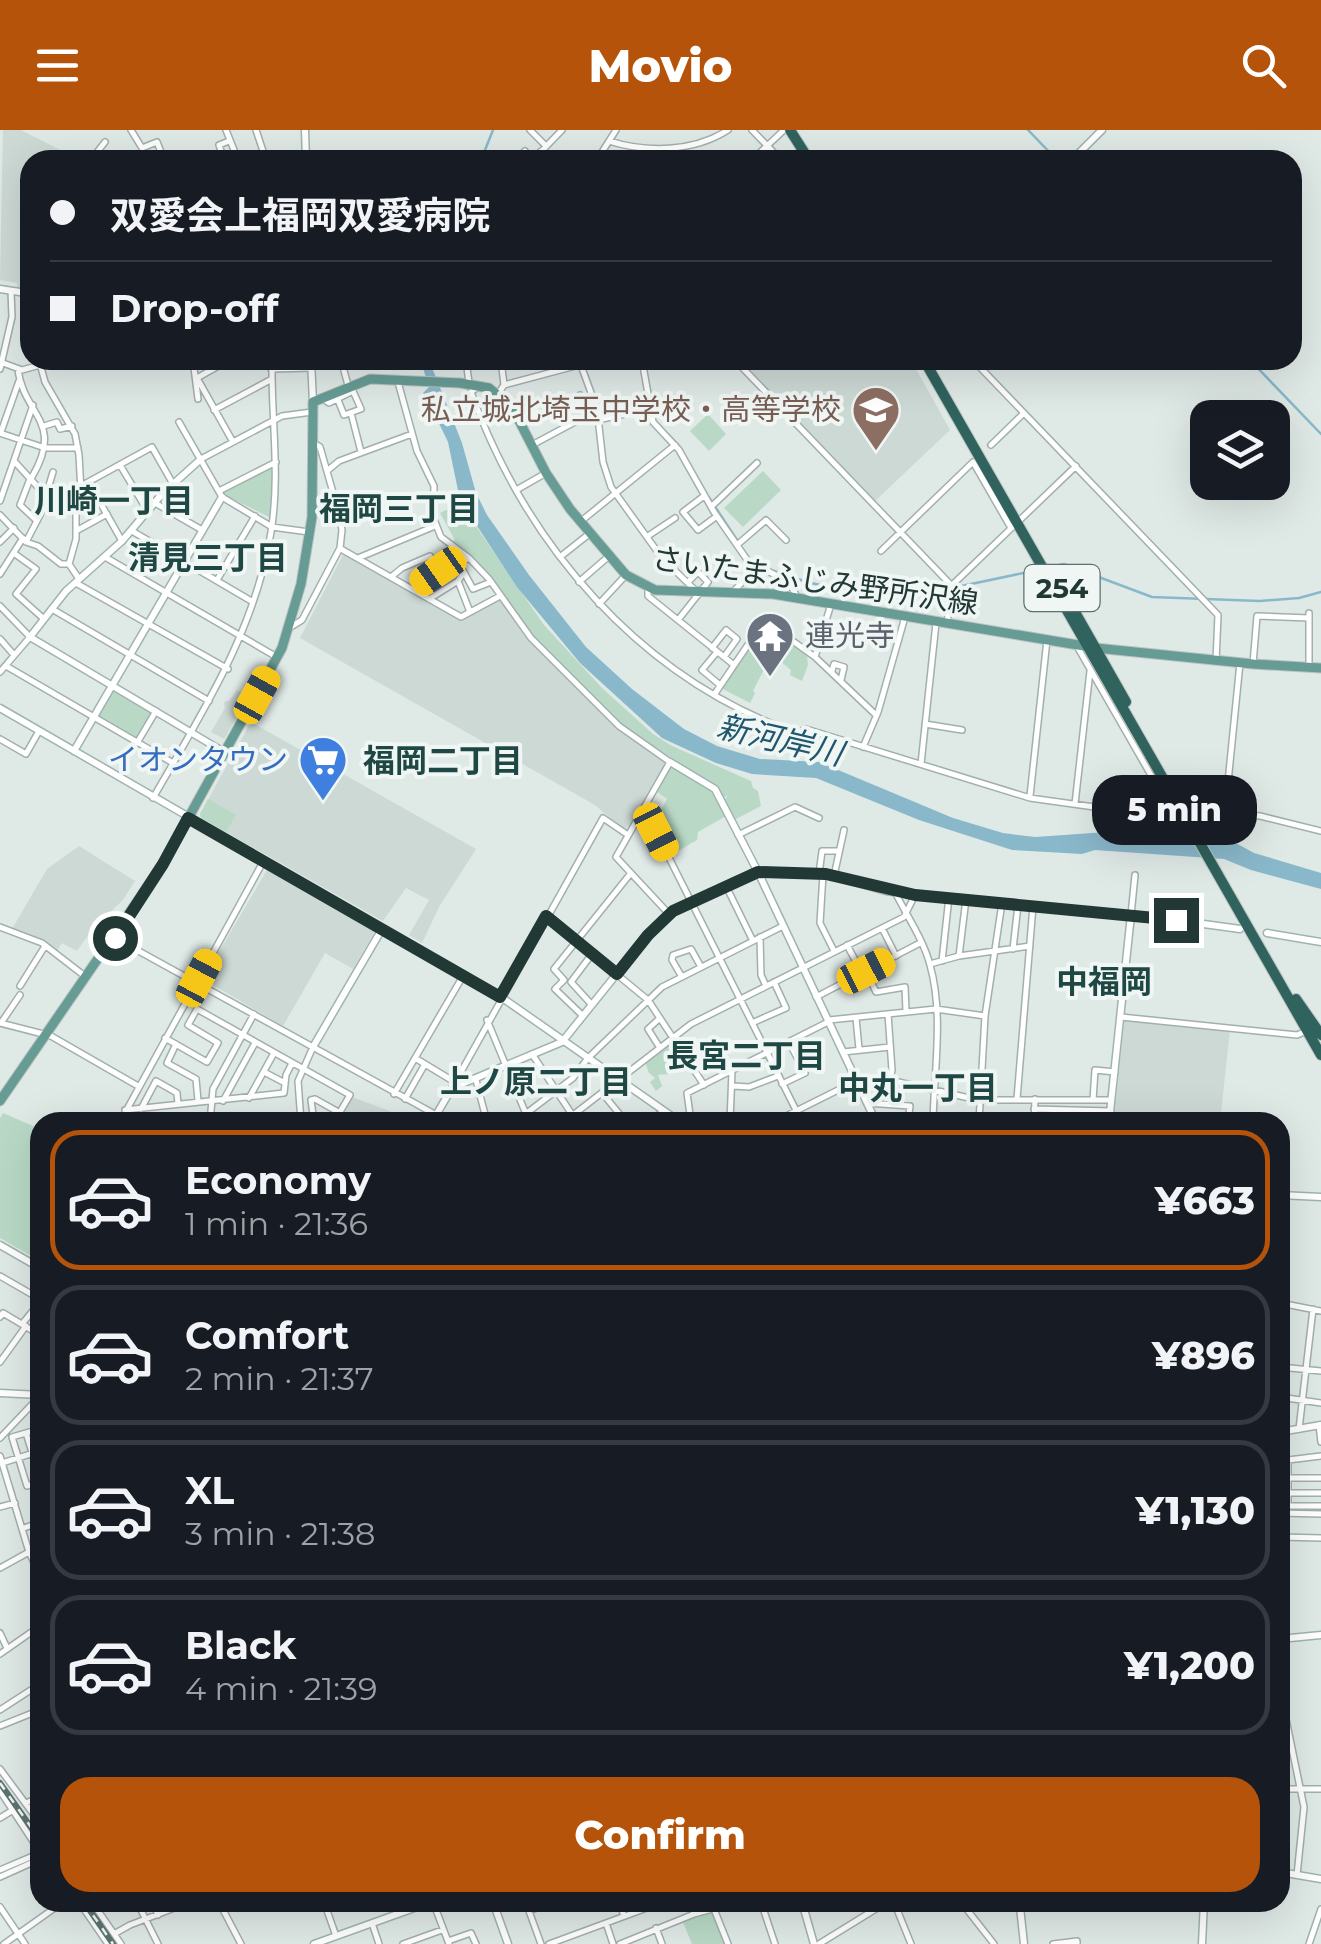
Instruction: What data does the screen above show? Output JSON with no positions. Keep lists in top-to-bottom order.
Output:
{
  "streets": {
    "highway": ["254"],
    "main road": ["さいたまふじみ野所沢線"]
  },
  "crossings": [
    ["さいたまふじみ野所沢線", "254"]
  ],
  "districts": [
    "川崎一丁目",
    "福岡三丁目",
    "清見三丁目",
    "福岡二丁目",
    "中福岡",
    "長宮二丁目",
    "上ノ原二丁目",
    "中丸一丁目"
  ],
  "water": ["新河岸川"],
  "places": {
    "school or university": ["私立城北埼玉中学校・高等学校"],
    "temple": ["連光寺"],
    "supermarket": ["イオンタウン"]
  },
  "page": {
    "header": "Movio",
    "banner": ["双愛会上福岡双愛病院", "Drop-off"],
    "bubble": "5 min",
    "list": [
      {
        "name": "Economy",
        "note": "1 min · 21:36",
        "value": "¥663"
      },
      {
        "name": "Comfort",
        "note": "2 min · 21:37",
        "value": "¥896"
      },
      {
        "name": "XL",
        "note": "3 min · 21:38",
        "value": "¥1,130"
      },
      {
        "name": "Black",
        "note": "4 min · 21:39",
        "value": "¥1,200"
      }
    ],
    "buttons": "Confirm"
  }
}
